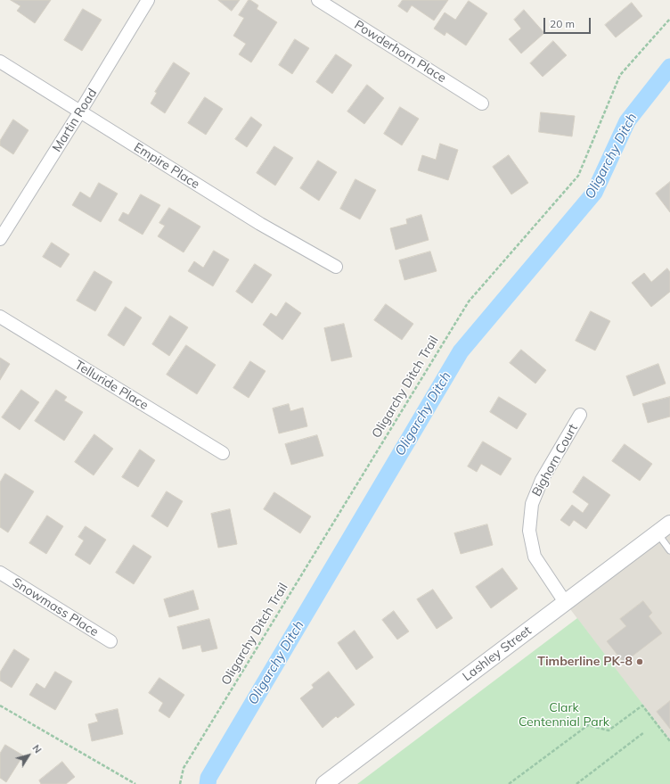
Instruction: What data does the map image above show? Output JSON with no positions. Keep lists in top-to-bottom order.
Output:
{
  "streets": {
    "street": [
      "Powderhorn Place",
      "Martin Road",
      "Empire Place",
      "Telluride Place",
      "Bighorn Court",
      "Snowmass Place",
      "Lashley Street"
    ],
    "path": ["Oligarchy Ditch Trail"]
  },
  "crossings": [
    ["Martin Road", "Empire Place"],
    ["Bighorn Court", "Lashley Street"]
  ],
  "water": ["Oligarchy Ditch"],
  "parks": ["Clark Centennial Park"],
  "places": ["Timberline PK-8"],
  "scale_bar": "20 m",
  "north": "top right"
}
